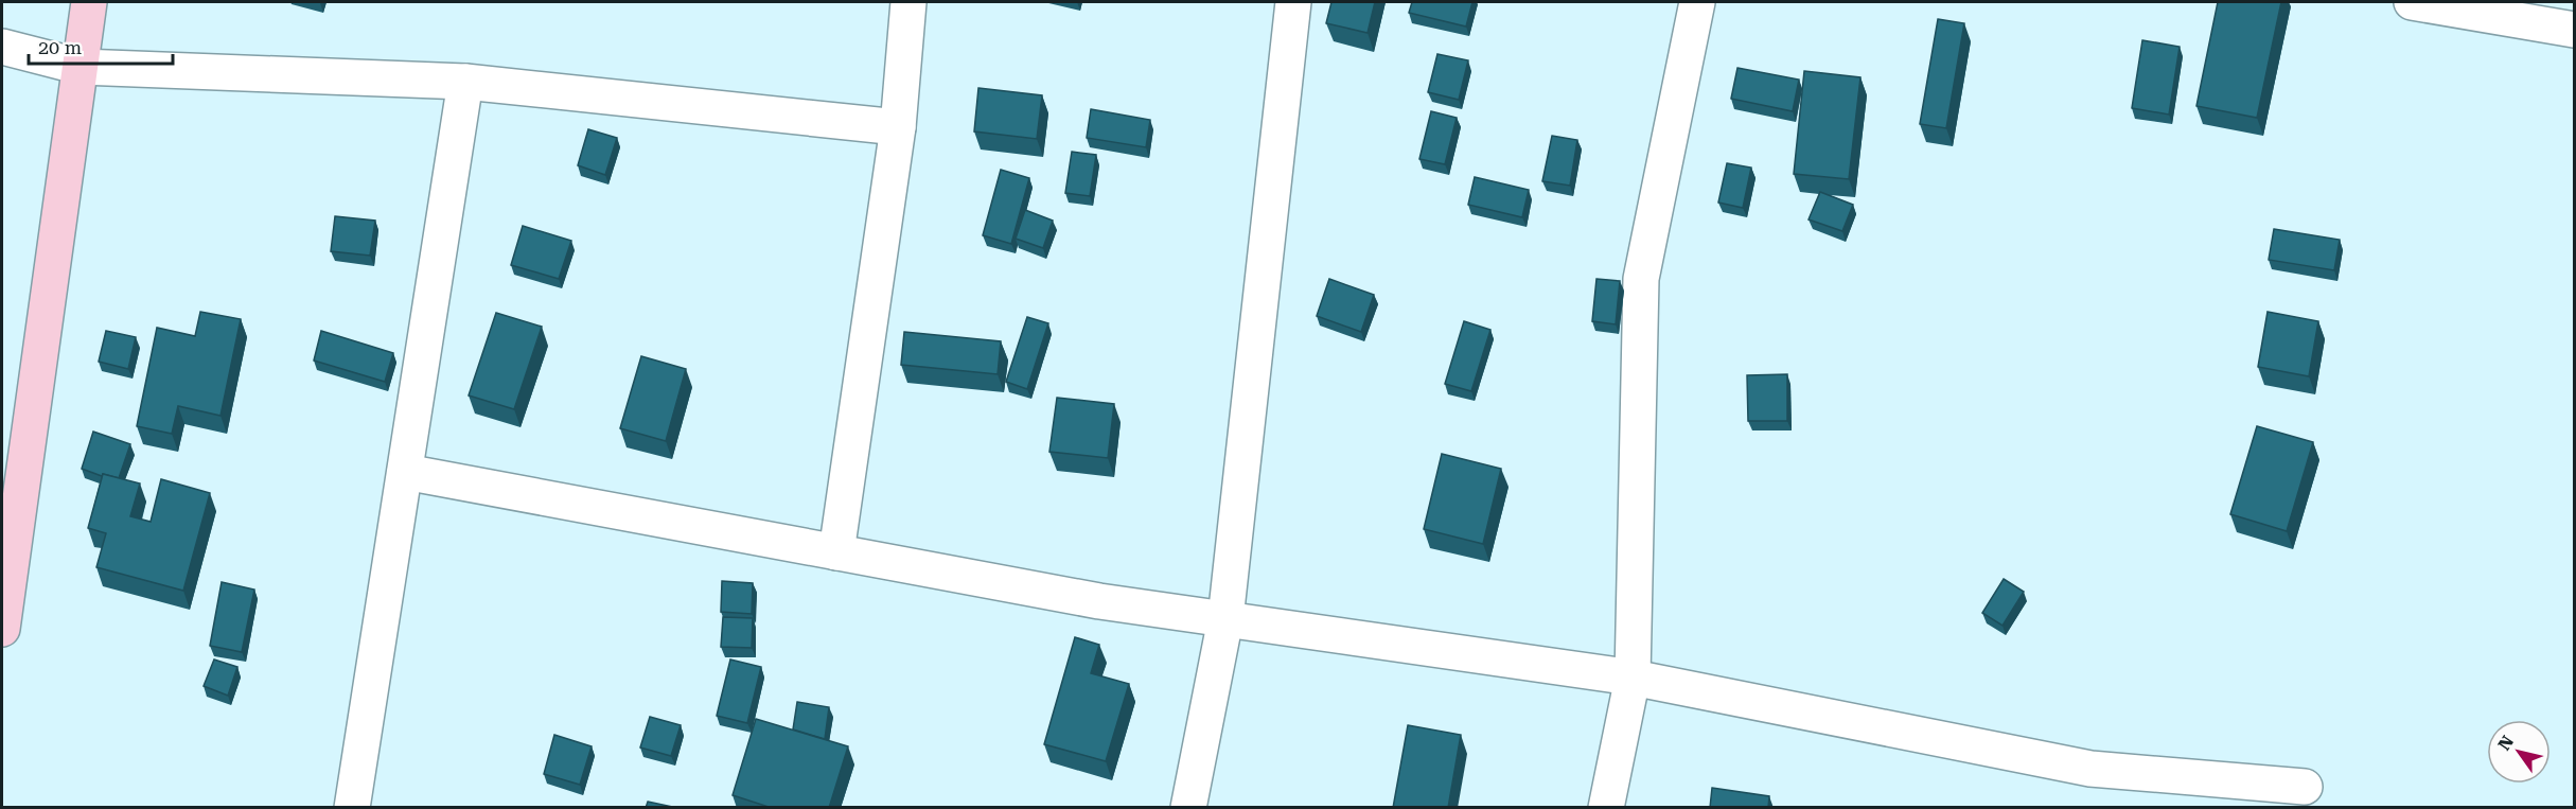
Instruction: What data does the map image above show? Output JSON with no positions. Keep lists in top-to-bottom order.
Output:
{
  "scale_bar": "20 m",
  "north": "top left"
}
